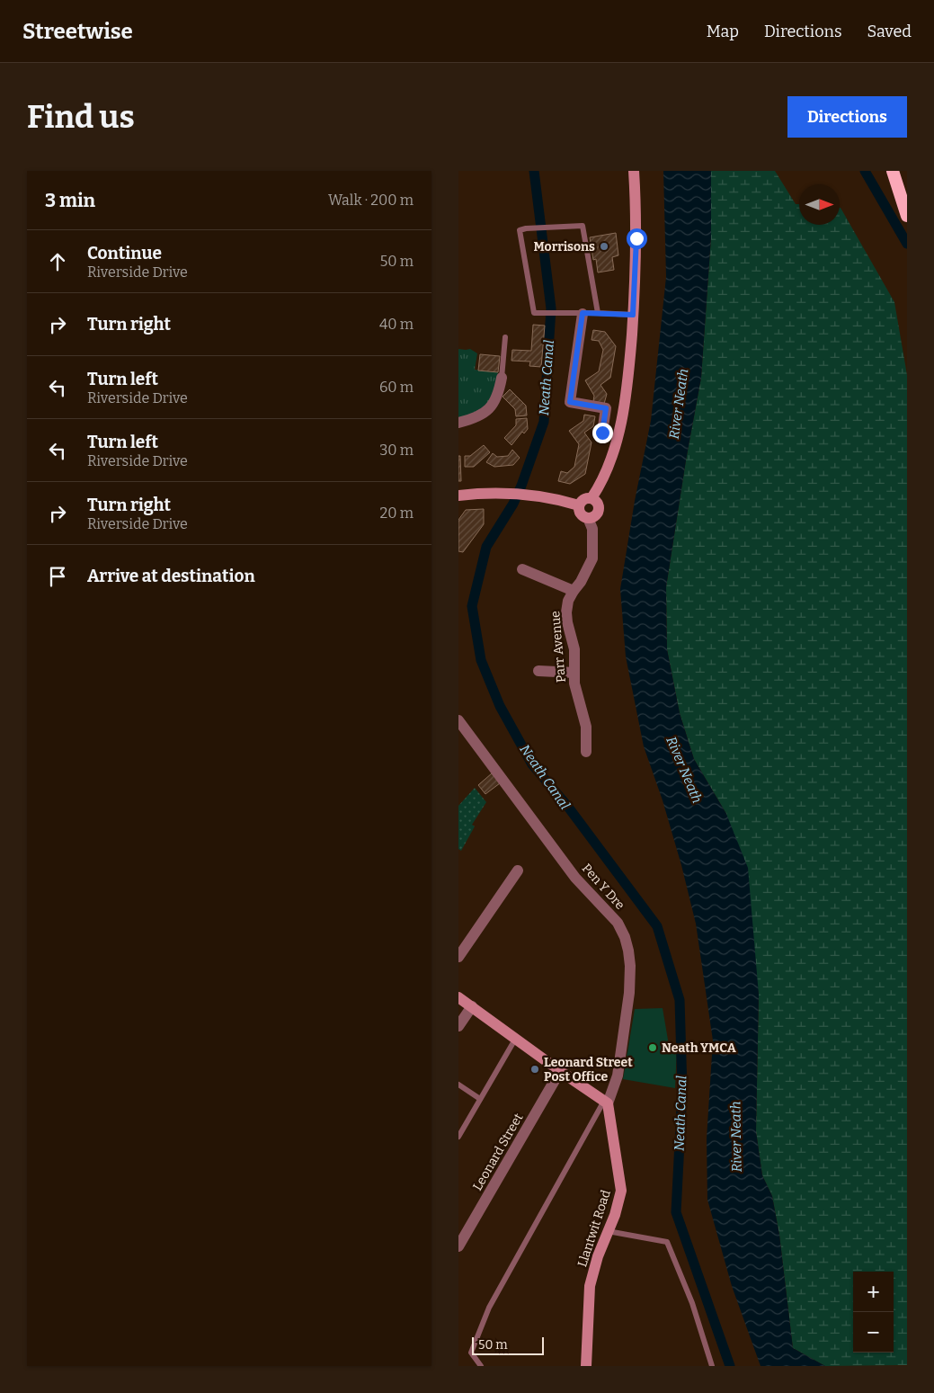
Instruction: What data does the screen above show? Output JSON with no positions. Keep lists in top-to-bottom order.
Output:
{
  "streets": {
    "main road": ["Llantwit Road"],
    "street": ["Parr Avenue", "Pen Y Dre", "Leonard Street"]
  },
  "crossings": [
    ["Pen Y Dre", "Llantwit Road"]
  ],
  "water": ["Neath Canal", "River Neath"],
  "places": ["Morrisons", "Neath YMCA", "Leonard Street Post Office"],
  "scale_bar": "50 m",
  "north": "right",
  "page": {
    "header": "Streetwise",
    "nav": ["Map", "Directions", "Saved"],
    "buttons": "Directions",
    "title": "Find us",
    "heading": ["3 min", "Walk · 200 m"],
    "list": [
      ["Continue", "Riverside Drive", "50 m"],
      ["Turn right", "40 m"],
      ["Turn left", "Riverside Drive", "60 m"],
      ["Turn left", "Riverside Drive", "30 m"],
      ["Turn right", "Riverside Drive", "20 m"],
      "Arrive at destination"
    ],
    "map_buttons": ["+", "−"],
    "scale": "50 m"
  }
}
